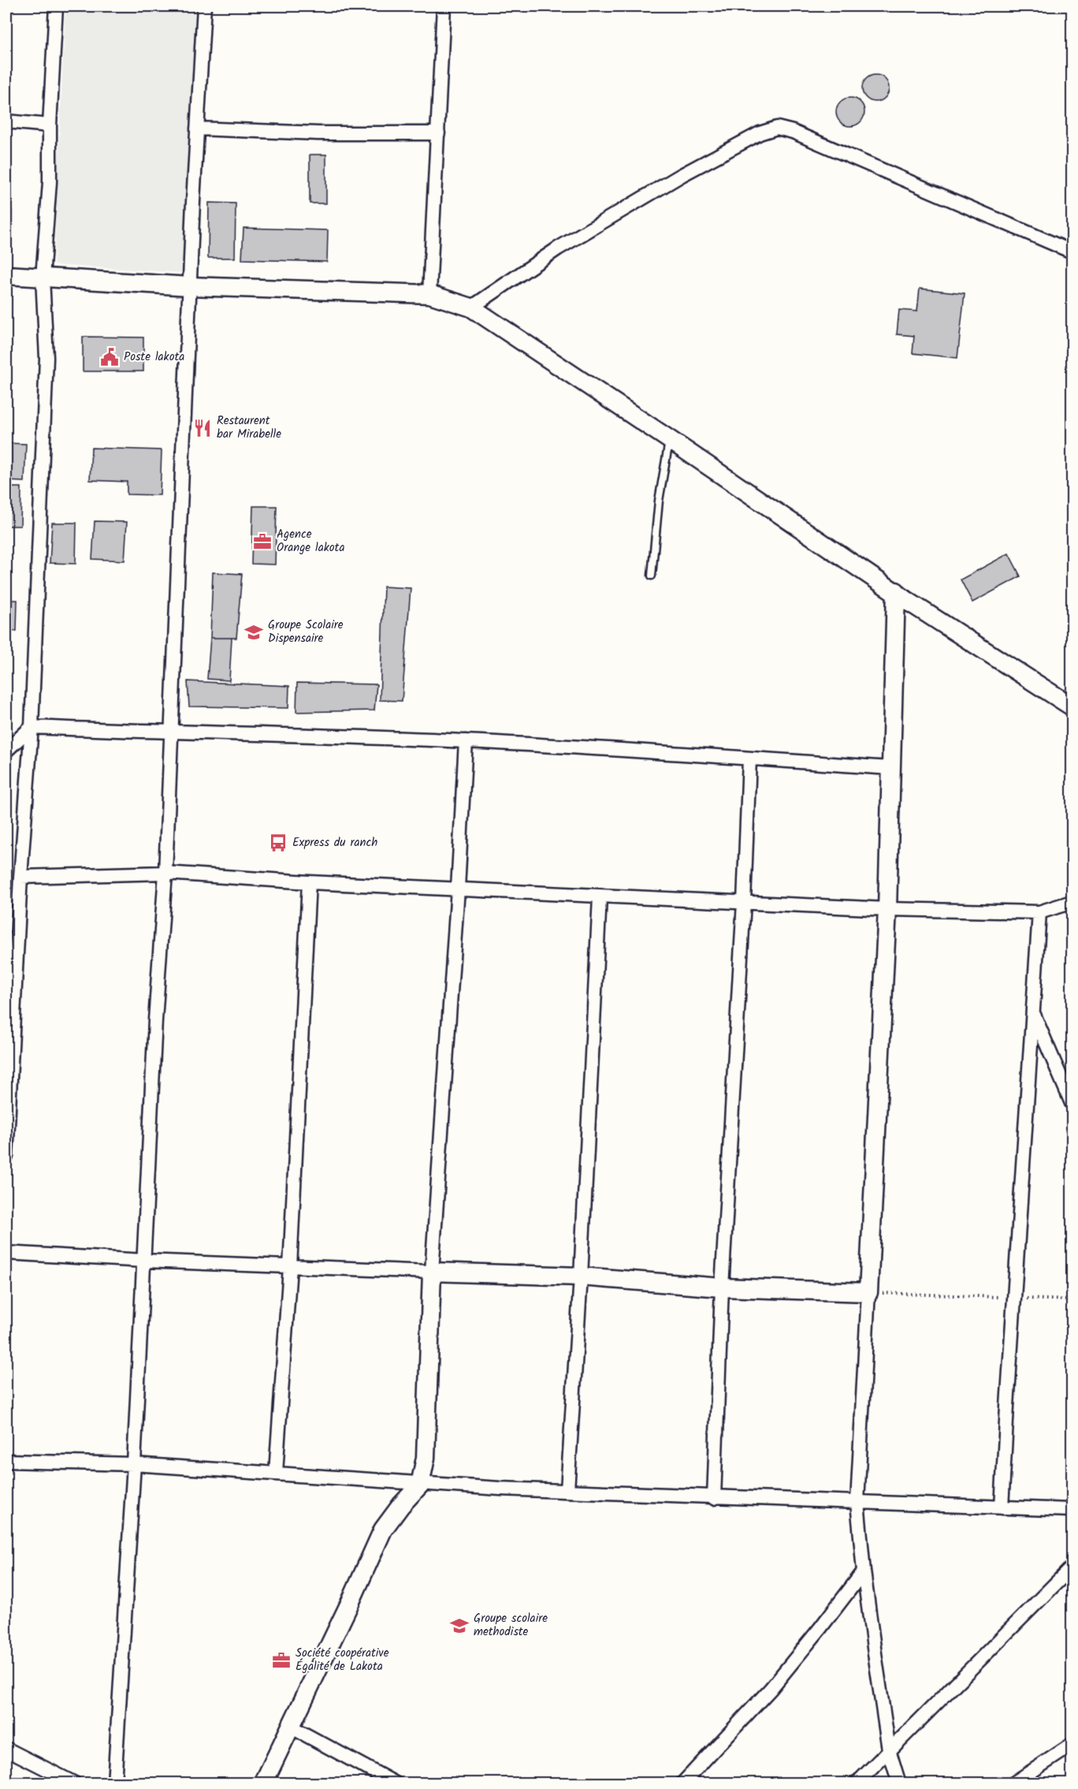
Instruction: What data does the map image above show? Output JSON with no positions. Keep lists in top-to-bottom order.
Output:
{
  "places": {
    "public building": ["Poste lakota"],
    "restaurant": ["Restaurent bar Mirabelle"],
    "office": ["Agence Orange lakota", "Société coopérative Égalité de Lakota"],
    "school or university": ["Groupe Scolaire Dispensaire", "Groupe scolaire methodiste"],
    "bus stop": ["Express du ranch"]
  }
}
